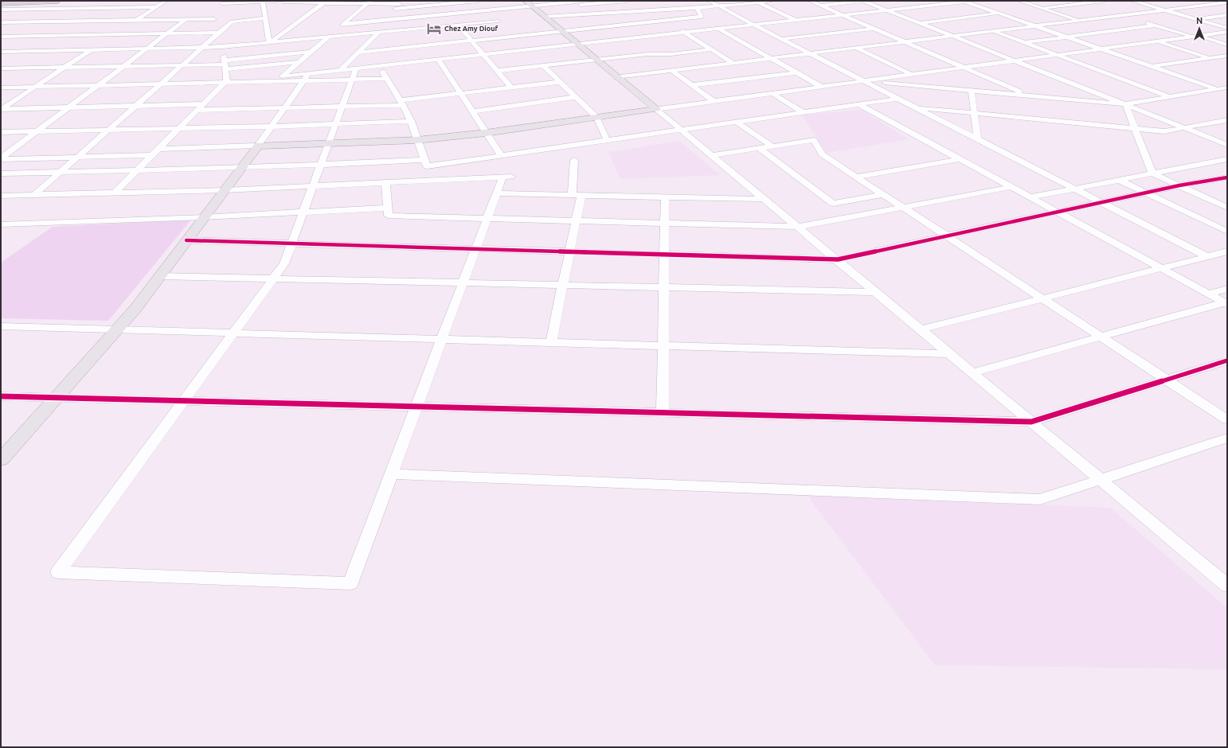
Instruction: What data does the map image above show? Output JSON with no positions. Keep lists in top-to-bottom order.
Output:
{
  "places": {
    "hotel": ["Chez Amy Diouf"]
  },
  "north": "top"
}
